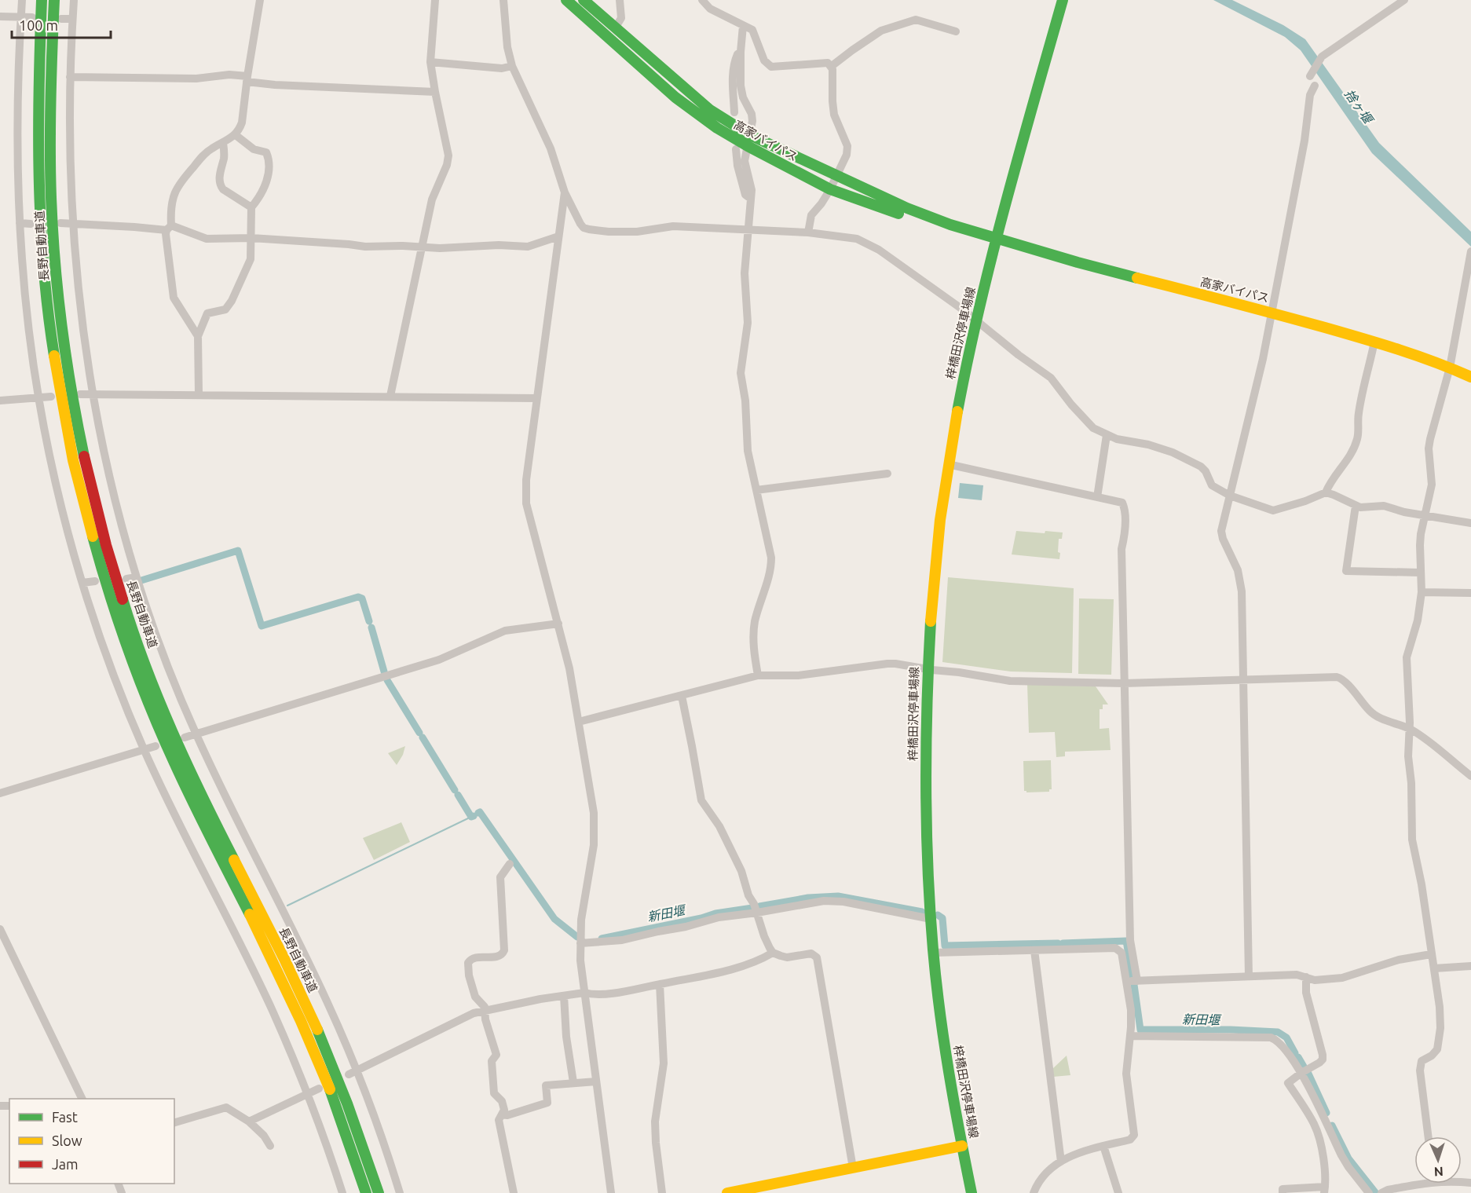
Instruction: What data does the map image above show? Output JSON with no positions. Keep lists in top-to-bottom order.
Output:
{
  "streets": {
    "main road": ["高家バイパス", "長野自動車道", "梓橋田沢停車場線"]
  },
  "crossings": [
    ["高家バイパス", "梓橋田沢停車場線"]
  ],
  "water": ["捨ヶ堰", "新田堰"],
  "legend": ["Fast", "Slow", "Jam"],
  "scale_bar": "100 m",
  "north": "bottom"
}
